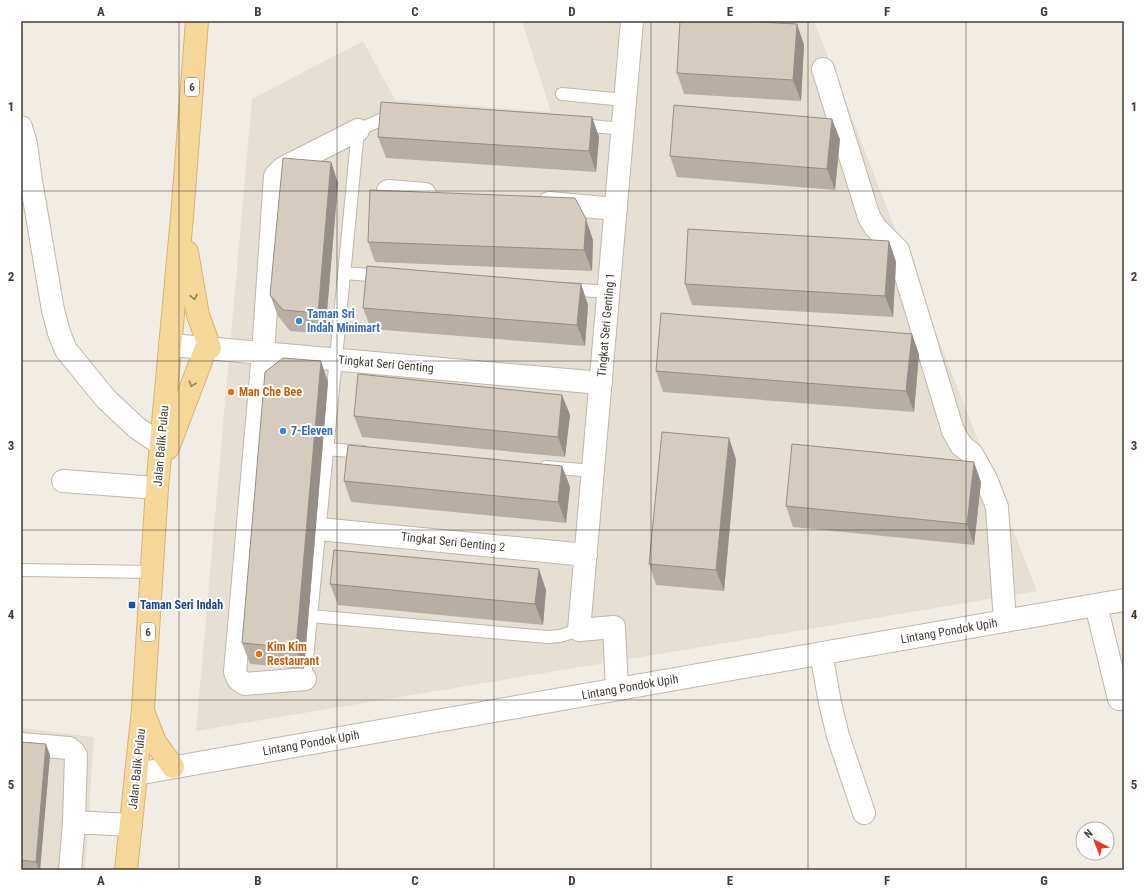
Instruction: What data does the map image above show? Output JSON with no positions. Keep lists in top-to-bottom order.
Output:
{
  "streets": {
    "main road": ["6", "Jalan Balik Pulau"],
    "street": [
      "Tingkat Seri Genting 1",
      "Tingkat Seri Genting",
      "Tingkat Seri Genting 2",
      "Lintang Pondok Upih"
    ]
  },
  "crossings": [
    ["Tingkat Seri Genting 1", "Tingkat Seri Genting"],
    ["Tingkat Seri Genting 1", "Tingkat Seri Genting 2"],
    ["Tingkat Seri Genting", "Jalan Balik Pulau"],
    ["Jalan Balik Pulau", "Lintang Pondok Upih"]
  ],
  "places": {
    "other": [
      "Taman Sri Indah Minimart",
      "Man Che Bee",
      "7-Eleven",
      "Kim Kim Restaurant"
    ],
    "transit": ["Taman Seri Indah"]
  },
  "north": "top left",
  "grid": {
    "columns": [
      "A",
      "B",
      "C",
      "D",
      "E",
      "F",
      "G"
    ],
    "rows": [
      "1",
      "2",
      "3",
      "4",
      "5"
    ]
  }
}
